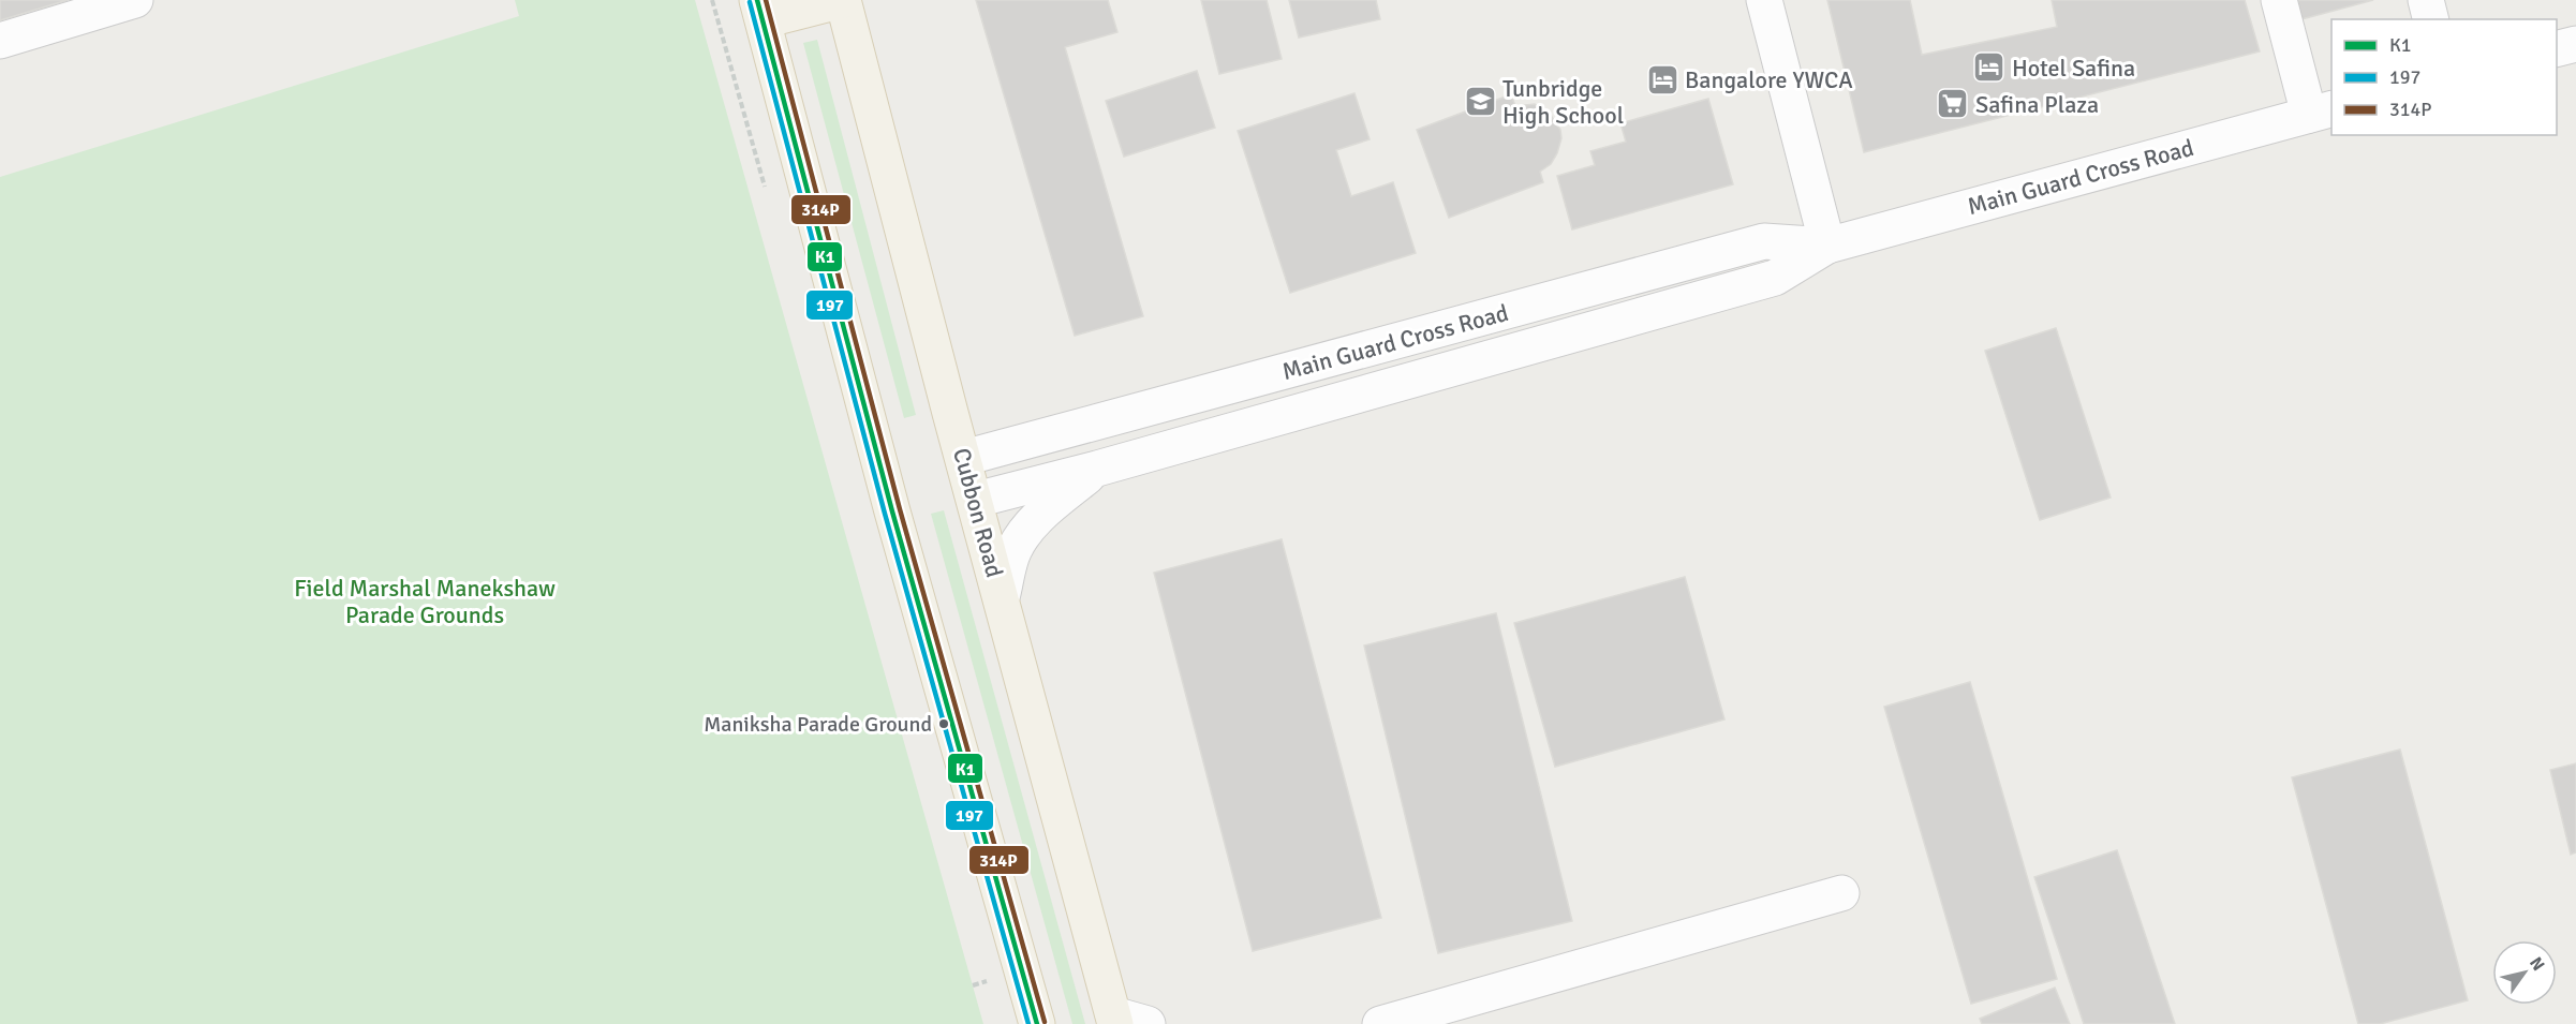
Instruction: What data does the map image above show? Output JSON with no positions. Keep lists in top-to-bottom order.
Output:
{
  "streets": {
    "main road": ["Cubbon Road"],
    "street": ["Main Guard Cross Road"]
  },
  "crossings": [
    ["Main Guard Cross Road", "Cubbon Road"]
  ],
  "parks": ["Field Marshal Manekshaw Parade Grounds"],
  "places": {
    "hotel": ["Hotel Safina", "Bangalore YWCA"],
    "school or university": ["Tunbridge High School"],
    "supermarket": ["Safina Plaza"],
    "other": ["Maniksha Parade Ground"]
  },
  "lines": ["transit line K1", "transit line 314P", "transit line 197"],
  "legend": ["K1", "197", "314P"],
  "north": "top right"
}
